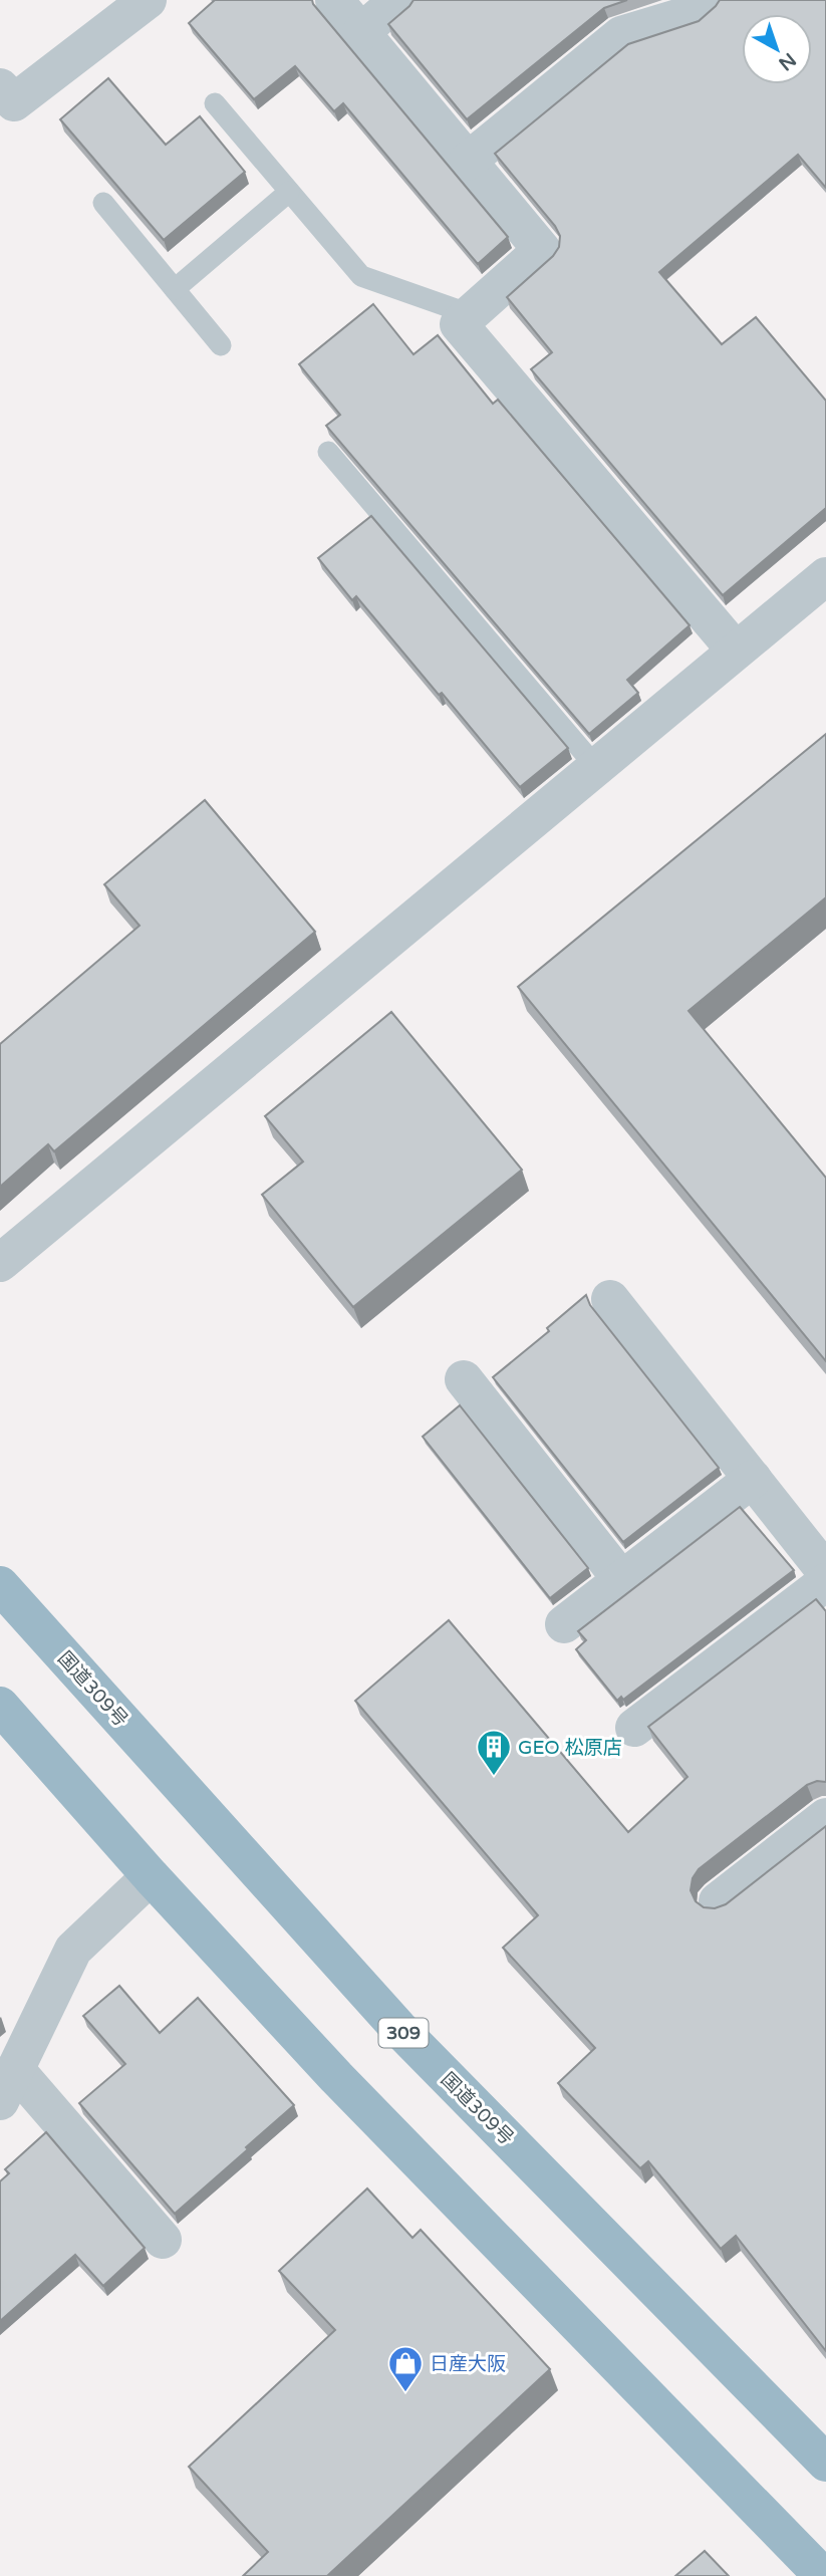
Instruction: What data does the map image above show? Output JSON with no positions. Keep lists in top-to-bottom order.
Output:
{
  "streets": {
    "highway": ["国道309号", "309"]
  },
  "places": {
    "building": ["GEO 松原店"],
    "shop": ["日産大阪"]
  },
  "north": "bottom right"
}
